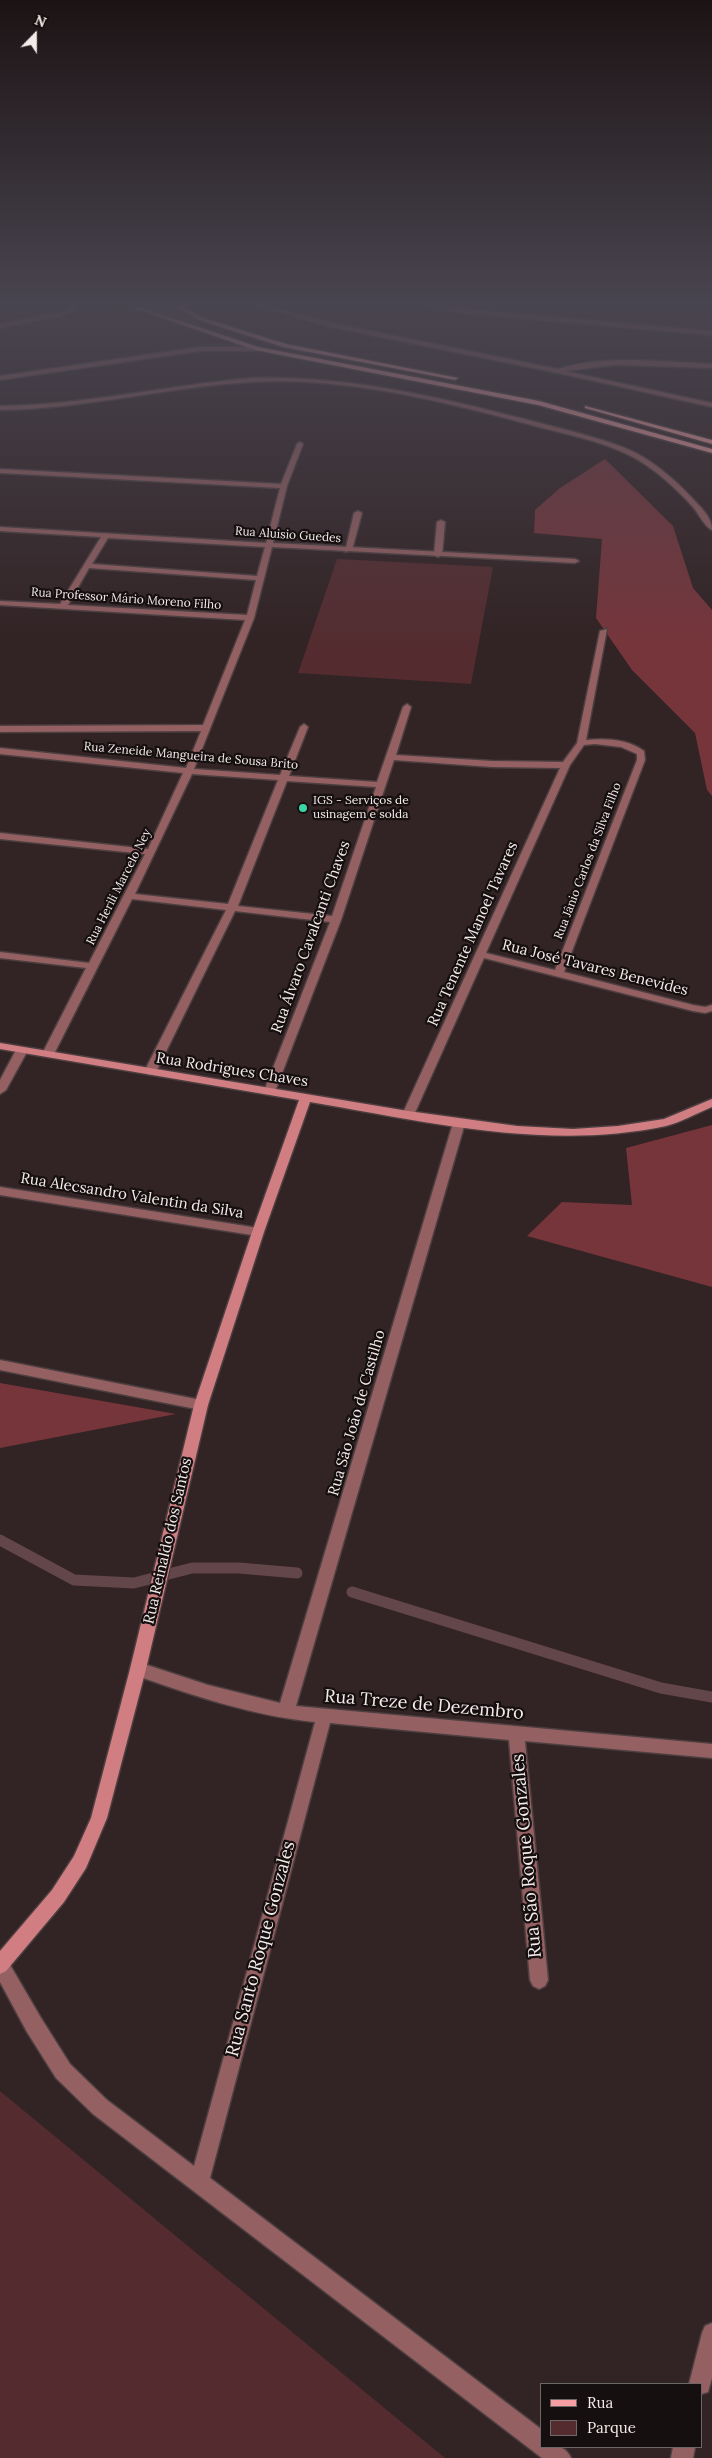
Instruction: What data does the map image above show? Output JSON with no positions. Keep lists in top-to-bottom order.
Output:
{
  "streets": {
    "street": [
      "Rua Aluisio Guedes",
      "Rua Professor Mário Moreno Filho",
      "Rua Zeneide Mangueira de Sousa Brito",
      "Rua Jânio Carlos da Silva Filho",
      "Rua Herili Marcelo Ney",
      "Rua Tenente Manoel Tavares",
      "Rua Álvaro Cavalcanti Chaves",
      "Rua José Tavares Benevides",
      "Rua Rodrigues Chaves",
      "Rua Alecsandro Valentin da Silva",
      "Rua São João de Castilho",
      "Rua Reinaldo dos Santos",
      "Rua Treze de Dezembro",
      "Rua São Roque Gonzales",
      "Rua Santo Roque Gonzales"
    ]
  },
  "crossings": [
    ["Rua Aluisio Guedes", "Rua Herili Marcelo Ney"],
    ["Rua Professor Mário Moreno Filho", "Rua Herili Marcelo Ney"],
    ["Rua Zeneide Mangueira de Sousa Brito", "Rua Herili Marcelo Ney"],
    ["Rua Zeneide Mangueira de Sousa Brito", "Rua Álvaro Cavalcanti Chaves"],
    ["Rua Jânio Carlos da Silva Filho", "Rua Tenente Manoel Tavares"],
    ["Rua Jânio Carlos da Silva Filho", "Rua José Tavares Benevides"],
    ["Rua Herili Marcelo Ney", "Rua Rodrigues Chaves"],
    ["Rua Tenente Manoel Tavares", "Rua José Tavares Benevides"],
    ["Rua Tenente Manoel Tavares", "Rua Rodrigues Chaves"],
    ["Rua Álvaro Cavalcanti Chaves", "Rua Rodrigues Chaves"],
    ["Rua Rodrigues Chaves", "Rua São João de Castilho"],
    ["Rua Rodrigues Chaves", "Rua Reinaldo dos Santos"],
    ["Rua Alecsandro Valentin da Silva", "Rua Reinaldo dos Santos"],
    ["Rua São João de Castilho", "Rua Treze de Dezembro"],
    ["Rua Reinaldo dos Santos", "Rua Treze de Dezembro"],
    ["Rua Treze de Dezembro", "Rua São Roque Gonzales"],
    ["Rua Treze de Dezembro", "Rua Santo Roque Gonzales"]
  ],
  "places": ["IGS - Serviços de usinagem e solda"],
  "legend": ["Rua", "Parque"],
  "north": "top"
}
